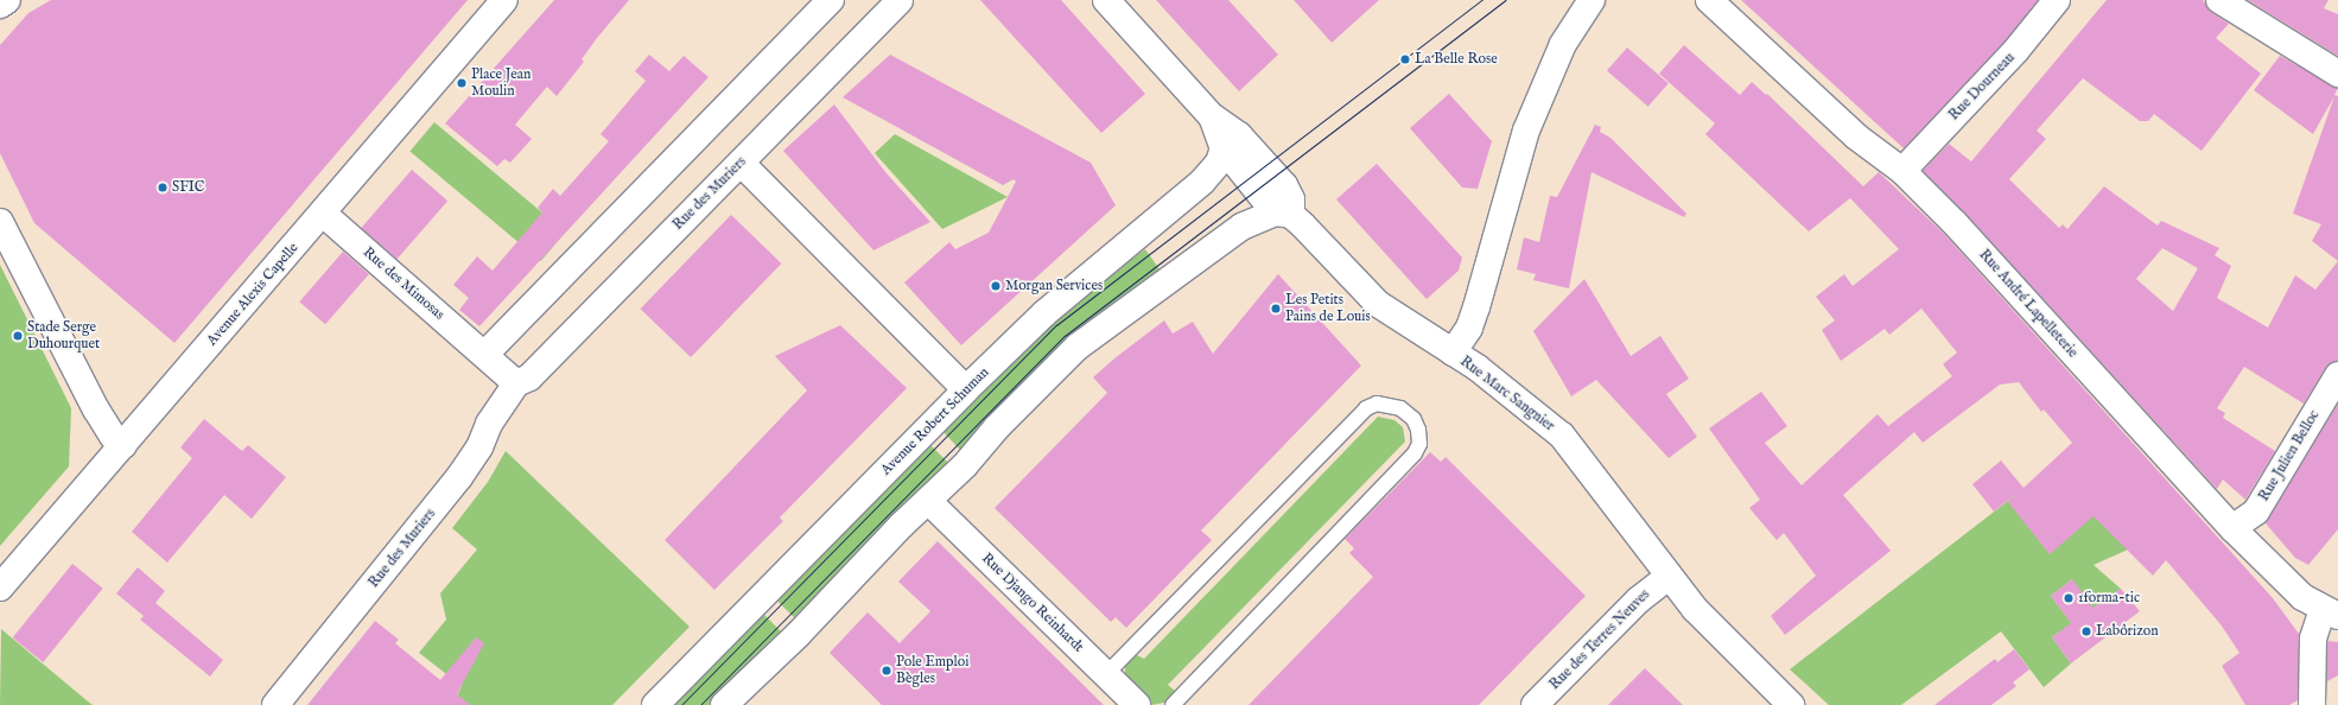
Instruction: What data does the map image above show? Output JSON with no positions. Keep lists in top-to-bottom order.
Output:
{
  "streets": {
    "street": [
      "Rue Dourneau",
      "Rue des Muriers",
      "Rue des Mimosas",
      "Avenue Alexis Capelle",
      "Rue André Lapelleterie",
      "Rue Marc Sangnier",
      "Avenue Robert Schuman",
      "Rue Julien Belloc",
      "Rue Django Reinhardt",
      "Rue des Terres Neuves"
    ]
  },
  "crossings": [
    ["Rue Dourneau", "Rue André Lapelleterie"],
    ["Rue des Mimosas", "Avenue Alexis Capelle"],
    ["Rue André Lapelleterie", "Rue Julien Belloc"],
    ["Rue Marc Sangnier", "Rue des Terres Neuves"]
  ],
  "places": [
    "La Belle Rose",
    "Place Jean Moulin",
    "SFIC",
    "Morgan Services",
    "Les Petits Pains de Louis",
    "Stade Serge Duhourquet",
    "1forma-tic",
    "Labôrizon",
    "Pole Emploi Bègles"
  ]
}
